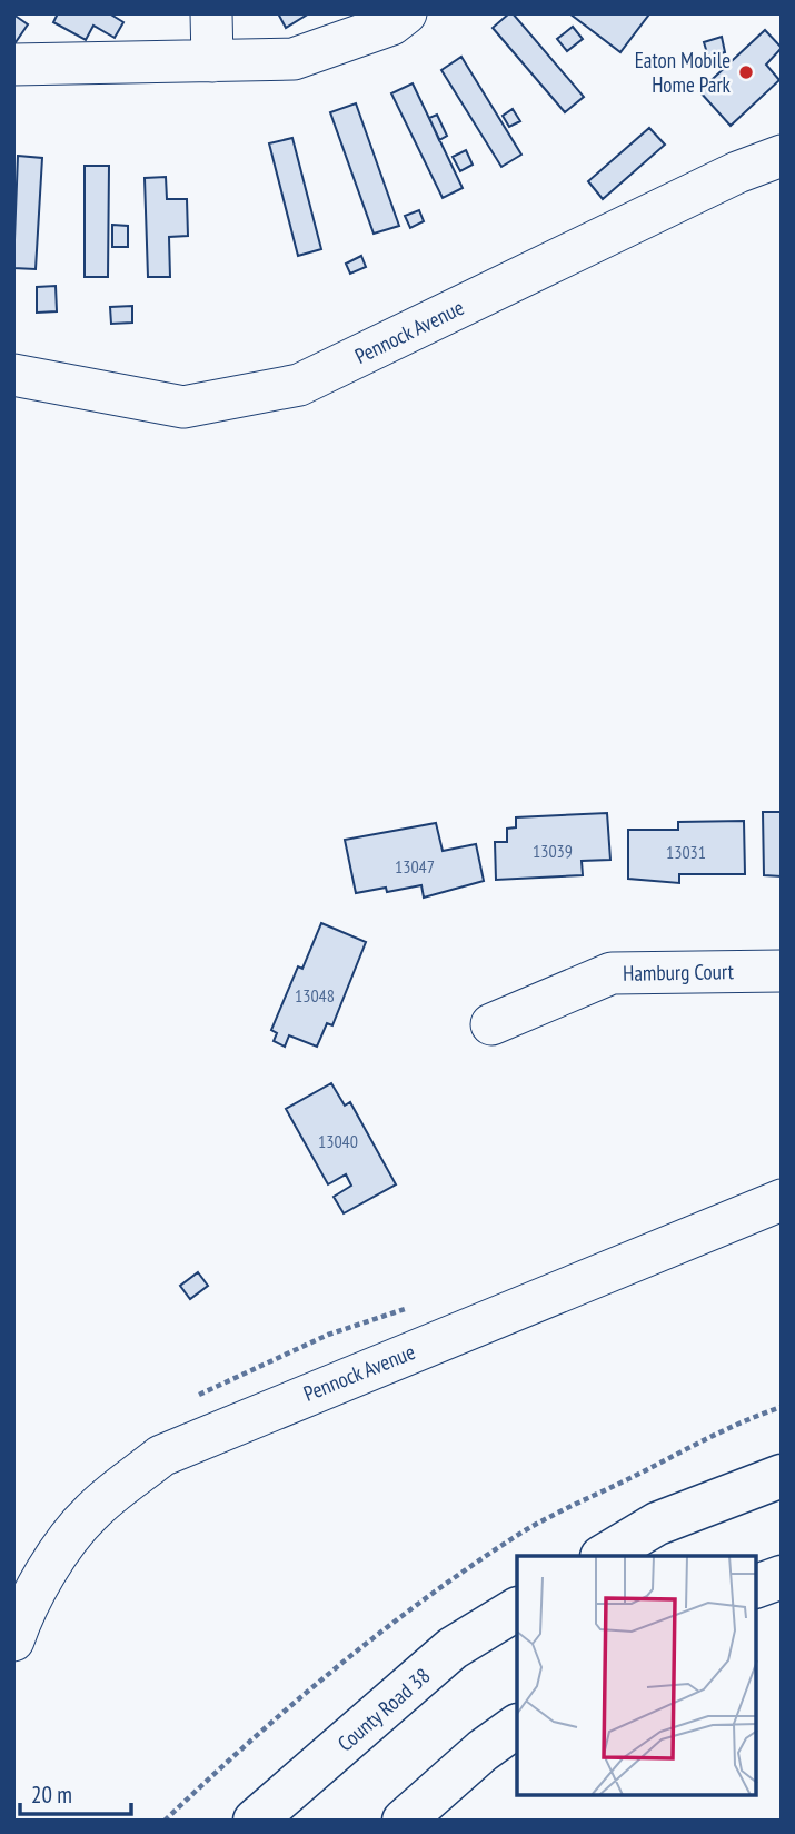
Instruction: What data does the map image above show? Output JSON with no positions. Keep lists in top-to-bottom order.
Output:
{
  "streets": {
    "main road": ["County Road 38"],
    "street": ["Pennock Avenue", "Hamburg Court"]
  },
  "places": ["Eaton Mobile Home Park"],
  "house_numbers": [
    "13039",
    "13031",
    "13047",
    "13048",
    "13040"
  ],
  "scale_bar": "20 m"
}
